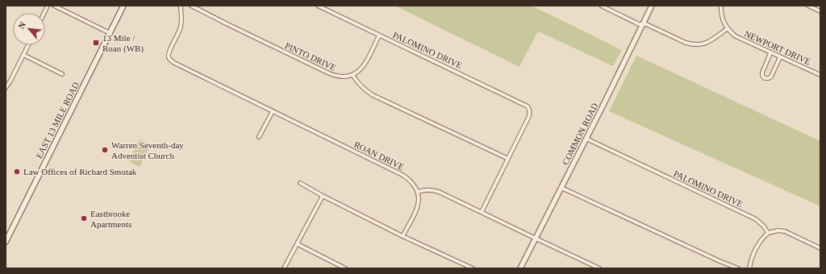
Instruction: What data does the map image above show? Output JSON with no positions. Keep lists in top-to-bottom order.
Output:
{
  "streets": {
    "main road": ["EAST 13 MILE ROAD"],
    "street": [
      "NEWPORT DRIVE",
      "PALOMINO DRIVE",
      "PINTO DRIVE",
      "COMMON ROAD",
      "ROAN DRIVE"
    ]
  },
  "crossings": [
    ["PALOMINO DRIVE", "COMMON ROAD"]
  ],
  "places": {
    "transit": ["13 Mile / Roan (WB)"],
    "other": ["Warren Seventh-day Adventist Church", "Law Offices of Richard Smutak", "Eastbrooke Apartments"]
  },
  "north": "top left"
}
